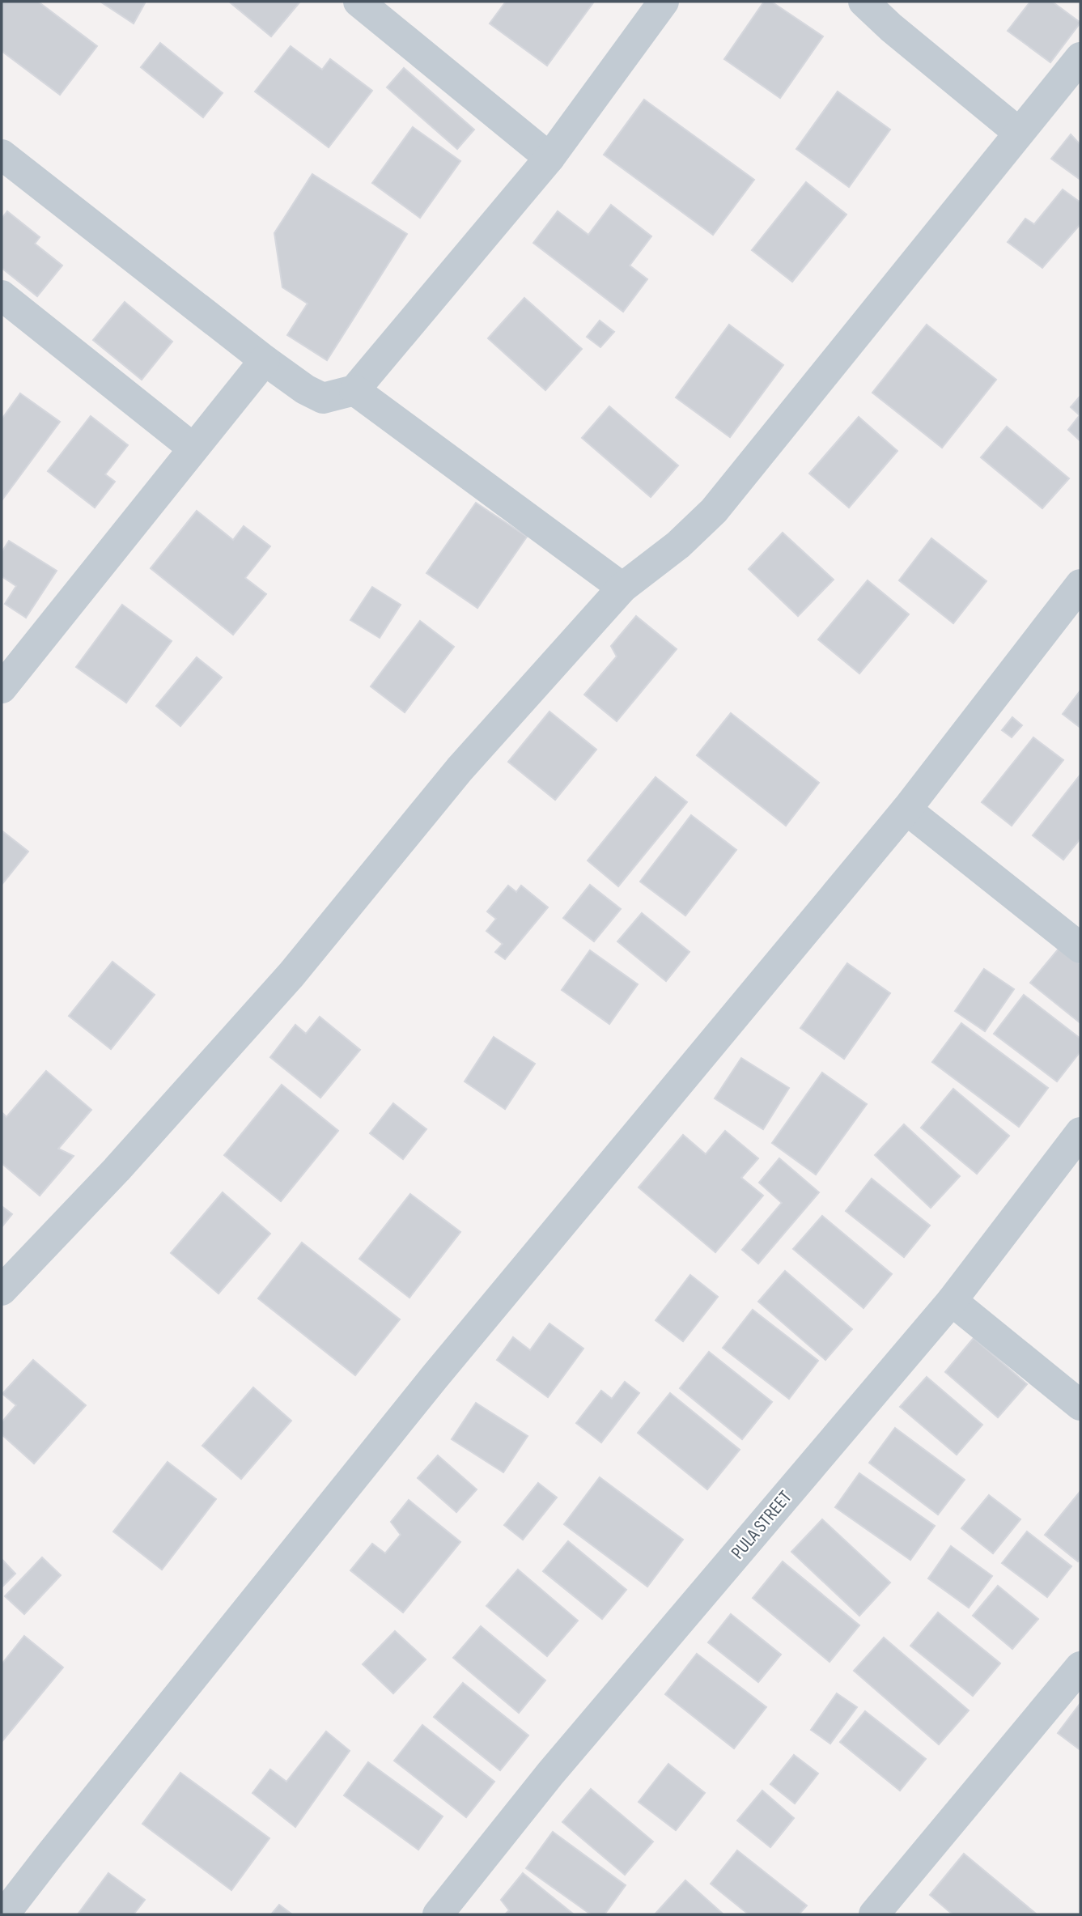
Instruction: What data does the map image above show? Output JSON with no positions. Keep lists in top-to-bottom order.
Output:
{
  "streets": {
    "street": ["PULA STREET"]
  }
}
